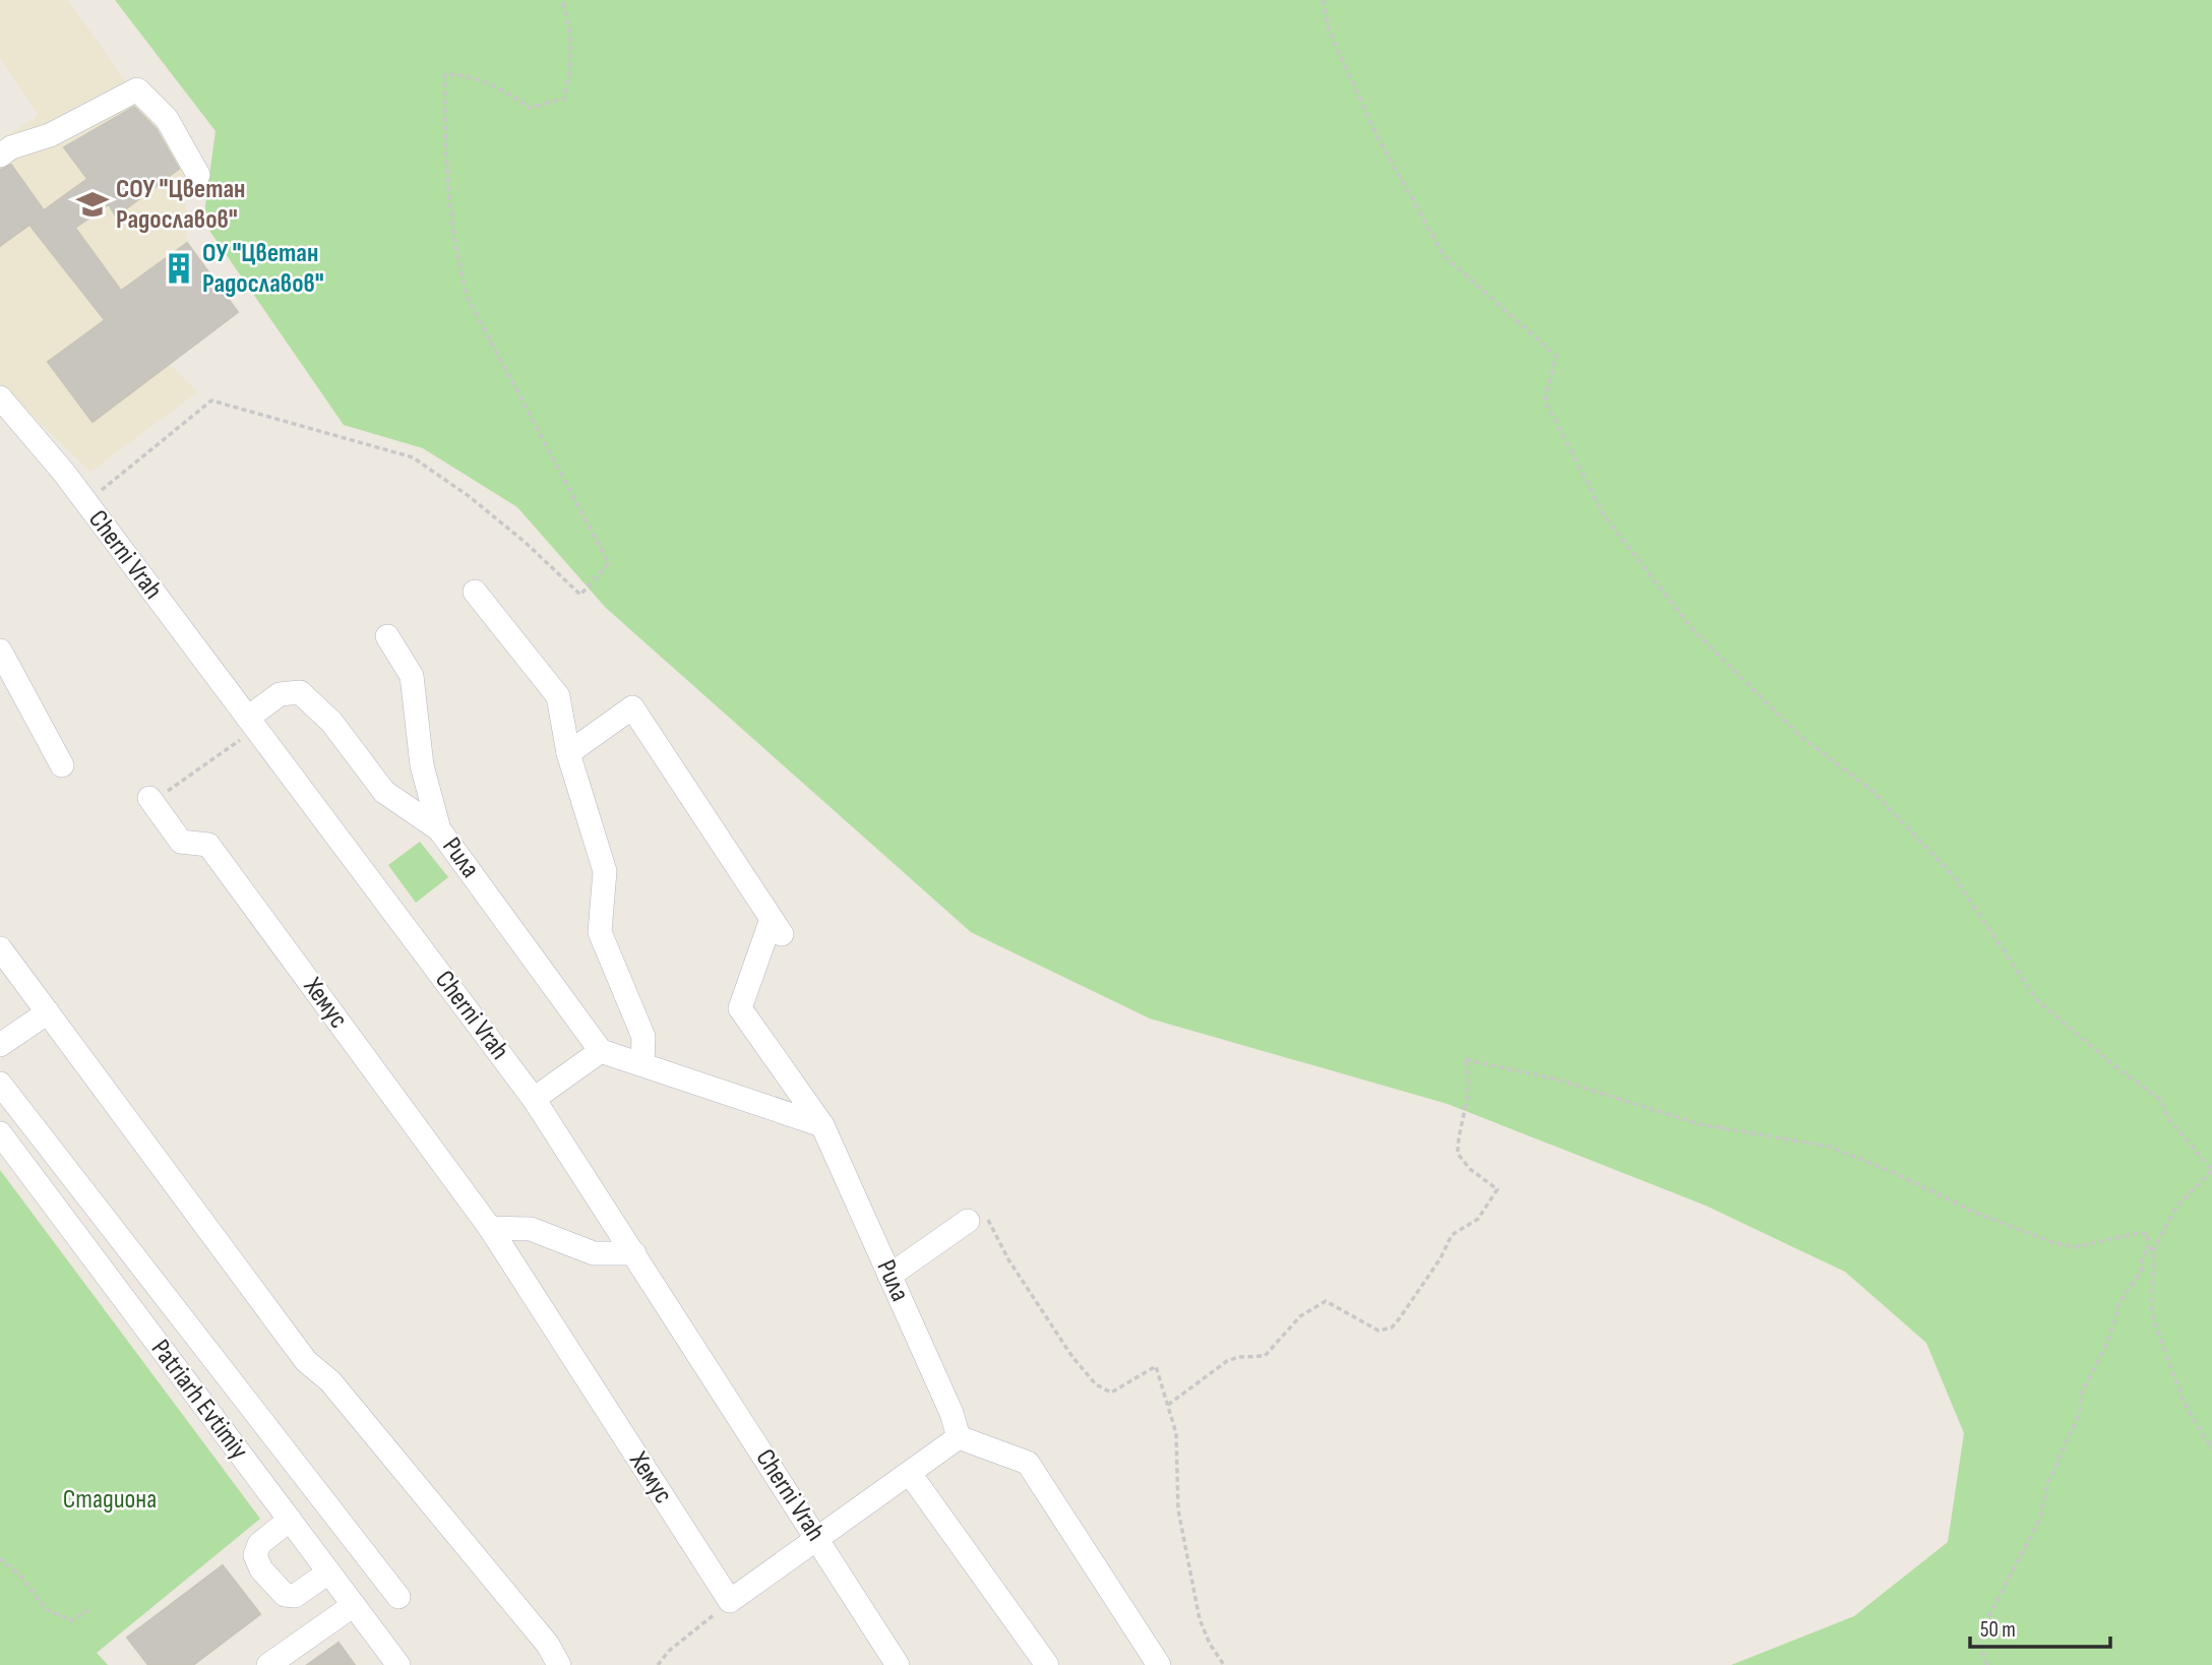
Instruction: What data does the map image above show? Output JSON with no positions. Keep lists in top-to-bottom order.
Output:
{
  "streets": {
    "street": [
      "Cherni Vrah",
      "Рила",
      "Хемус",
      "Patriarh Evtimiy"
    ]
  },
  "parks": ["Стадиона"],
  "places": {
    "school or university": ["СОУ \"Цветан Радославов\""],
    "building": ["ОУ \"Цветан Радославов\""]
  },
  "scale_bar": "50 m"
}
